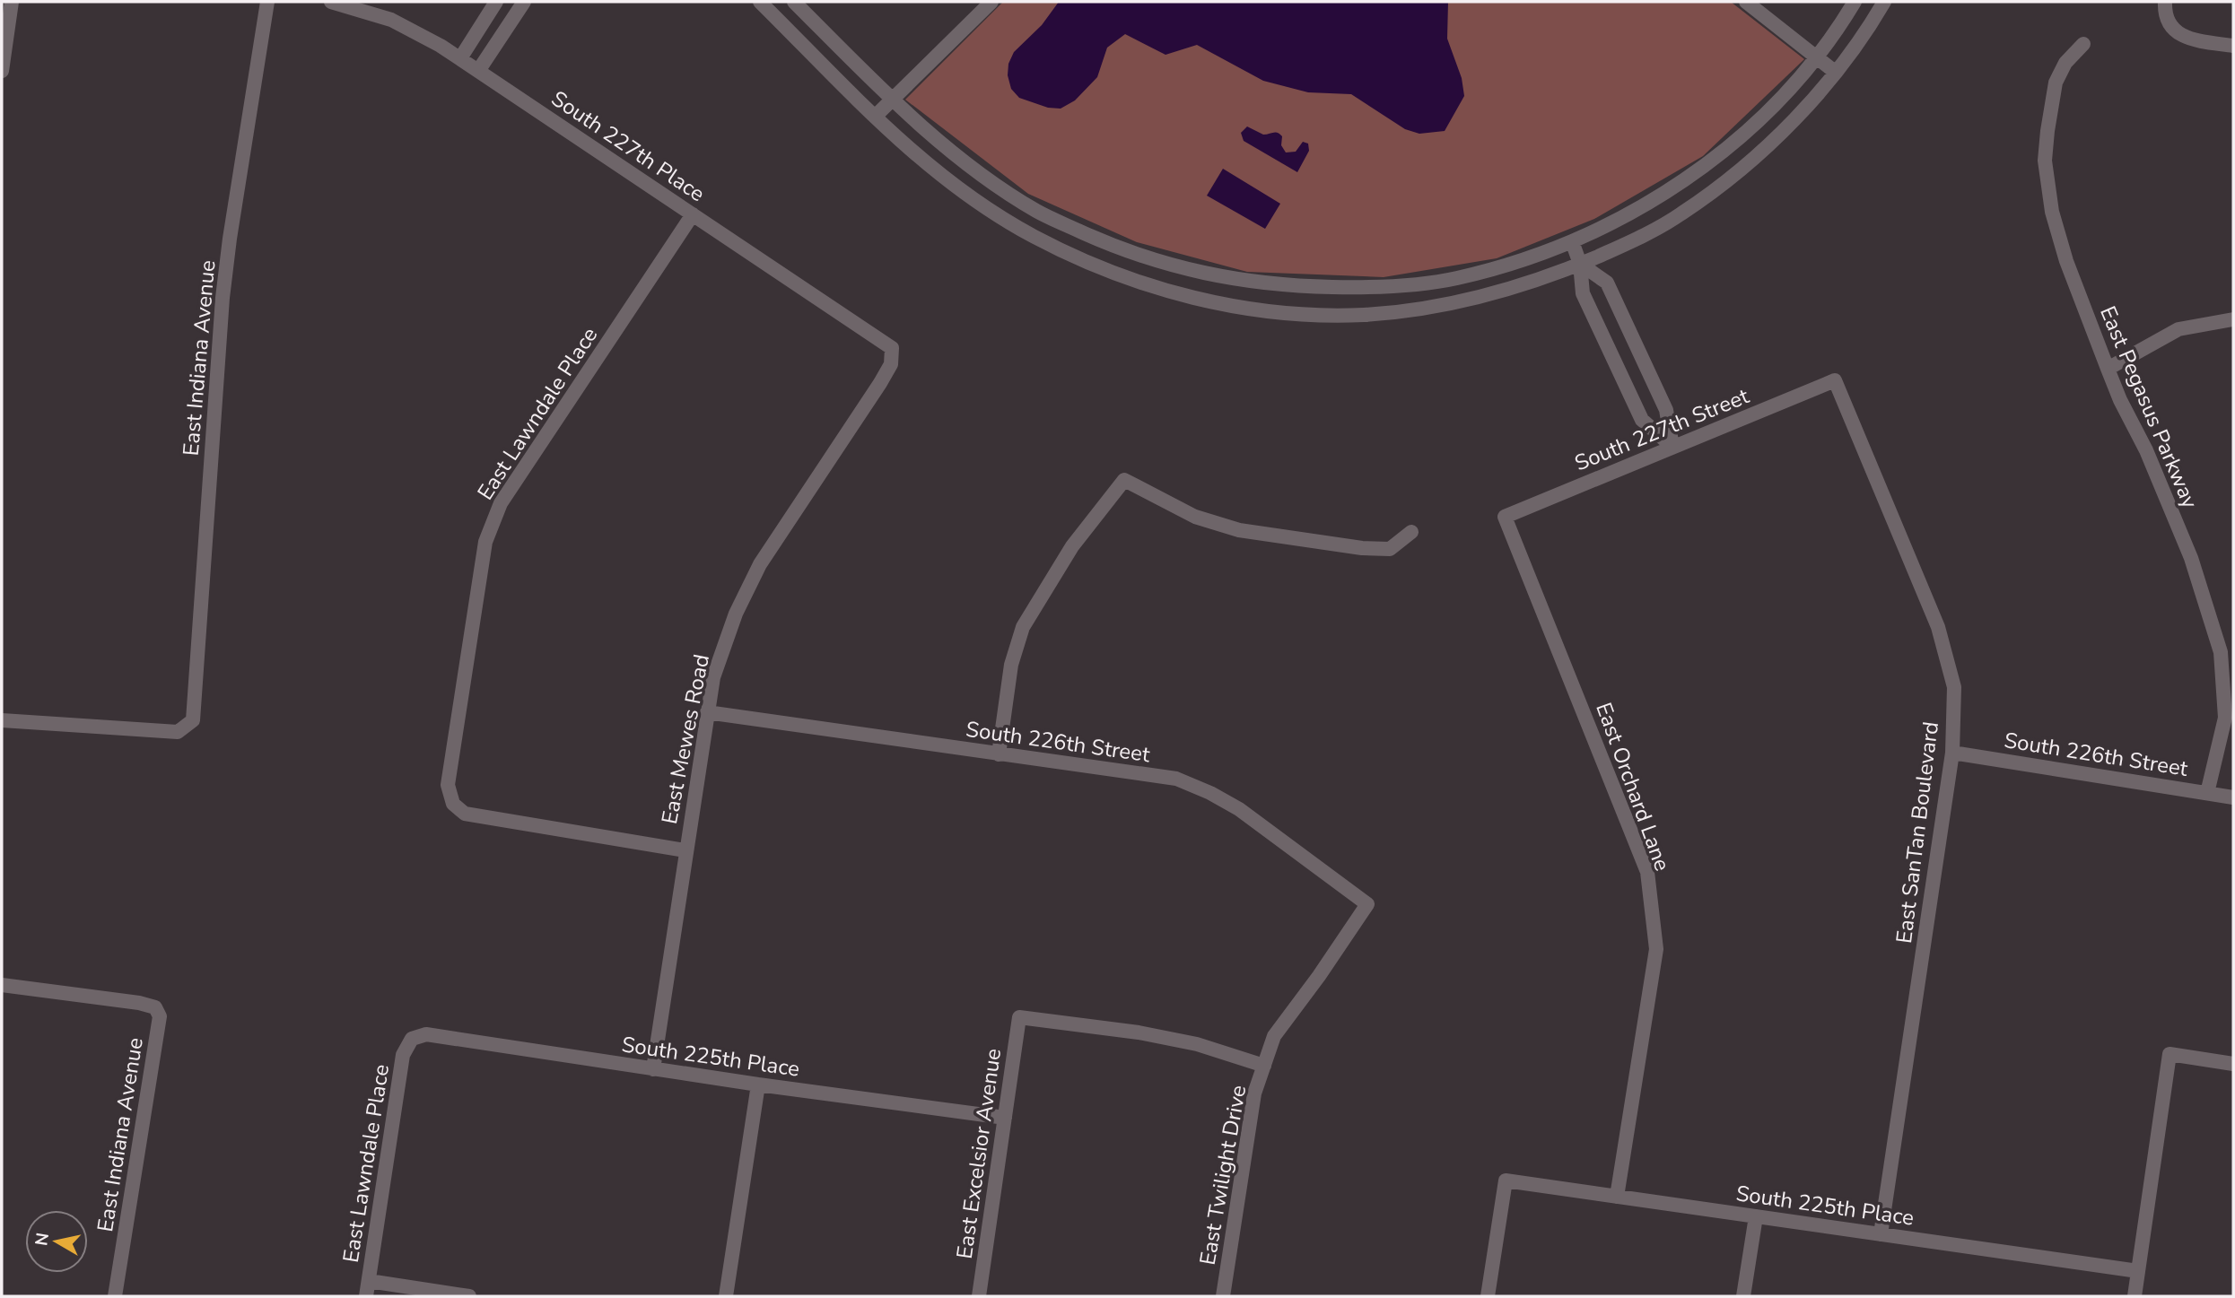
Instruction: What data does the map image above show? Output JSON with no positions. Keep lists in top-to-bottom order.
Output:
{
  "streets": {
    "street": [
      "South 227th Place",
      "East Indiana Avenue",
      "East Pegasus Parkway",
      "East Lawndale Place",
      "South 227th Street",
      "East Mewes Road",
      "South 226th Street",
      "East Orchard Lane",
      "East SanTan Boulevard",
      "South 225th Place",
      "East Excelsior Avenue",
      "East Twilight Drive"
    ]
  },
  "crossings": [
    ["South 227th Place", "East Lawndale Place"],
    ["South 227th Place", "East Mewes Road"],
    ["East Pegasus Parkway", "South 226th Street"],
    ["East Lawndale Place", "East Mewes Road"],
    ["East Lawndale Place", "South 225th Place"],
    ["South 227th Street", "East Orchard Lane"],
    ["South 227th Street", "East SanTan Boulevard"],
    ["East Mewes Road", "South 226th Street"],
    ["East Mewes Road", "South 225th Place"],
    ["South 226th Street", "East SanTan Boulevard"],
    ["South 226th Street", "East Twilight Drive"],
    ["East Orchard Lane", "South 225th Place"],
    ["East SanTan Boulevard", "South 225th Place"],
    ["South 225th Place", "East Excelsior Avenue"],
    ["East Excelsior Avenue", "East Twilight Drive"]
  ],
  "north": "left"
}
